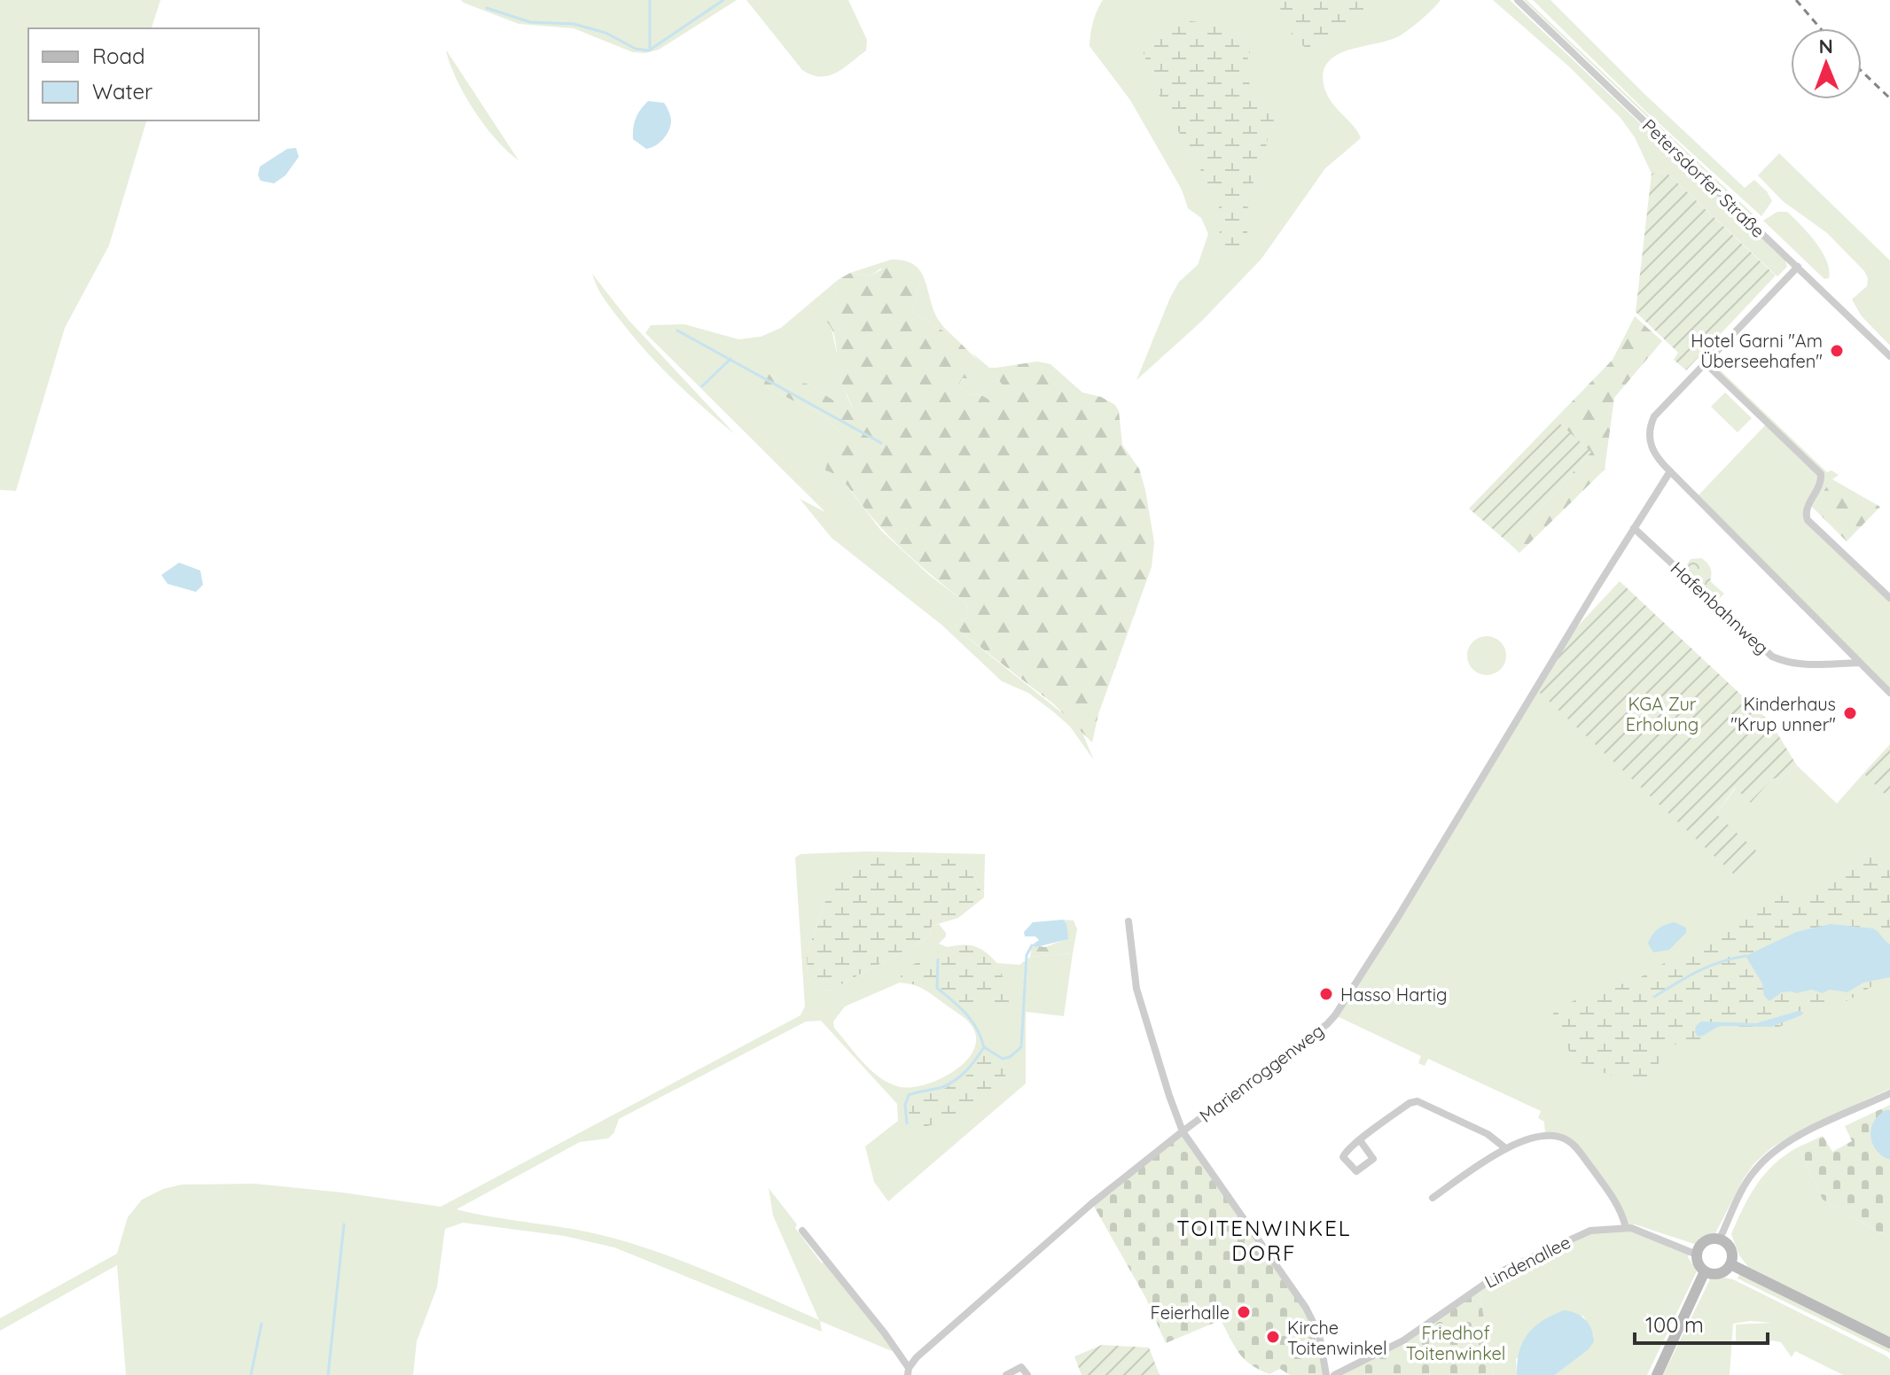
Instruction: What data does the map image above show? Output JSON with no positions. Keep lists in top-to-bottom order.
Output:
{
  "streets": {
    "street": [
      "Petersdorfer Straße",
      "Hafenbahnweg",
      "Marienroggenweg",
      "Lindenallee"
    ]
  },
  "crossings": [
    ["Hafenbahnweg", "Marienroggenweg"]
  ],
  "districts": ["TOITENWINKEL DORF"],
  "parks": ["KGA Zur Erholung", "Friedhof Toitenwinkel"],
  "places": [
    "Hotel Garni \"Am Überseehafen\"",
    "Kinderhaus \"Krup unner\"",
    "Hasso Hartig",
    "Feierhalle",
    "Kirche Toitenwinkel"
  ],
  "legend": ["Road", "Water"],
  "scale_bar": "100 m",
  "north": "top"
}
